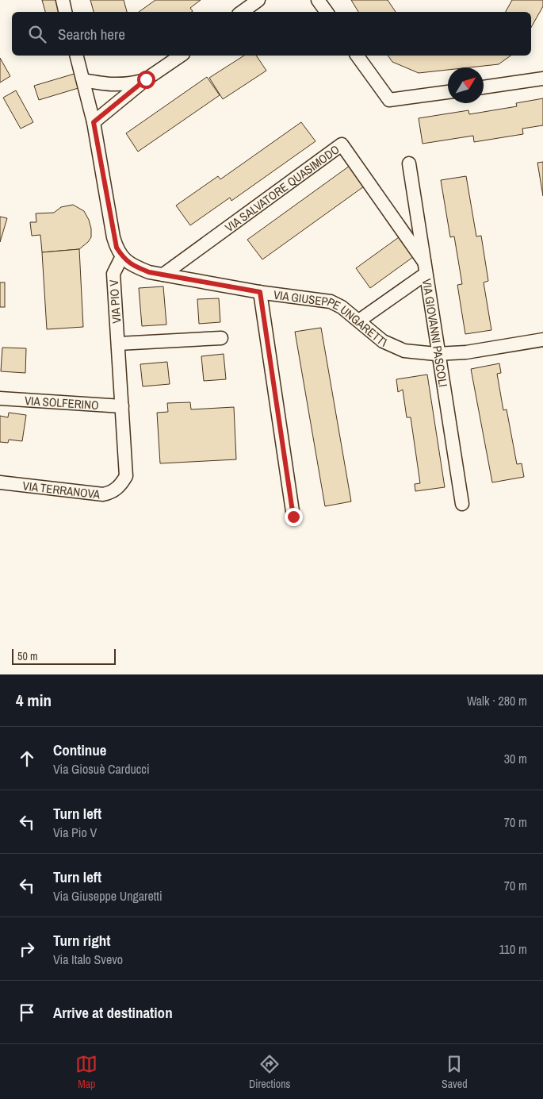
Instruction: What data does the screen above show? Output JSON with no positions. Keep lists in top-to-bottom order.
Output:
{
  "streets": {
    "street": [
      "VIA SALVATORE QUASIMODO",
      "VIA PIO V",
      "VIA GIUSEPPE UNGARETTI",
      "VIA GIOVANNI PASCOLI",
      "VIA SOLFERINO",
      "VIA TERRANOVA"
    ]
  },
  "crossings": [
    ["VIA SALVATORE QUASIMODO", "VIA GIUSEPPE UNGARETTI"],
    ["VIA SALVATORE QUASIMODO", "VIA GIOVANNI PASCOLI"],
    ["VIA PIO V", "VIA GIUSEPPE UNGARETTI"],
    ["VIA PIO V", "VIA SOLFERINO"],
    ["VIA PIO V", "VIA TERRANOVA"],
    ["VIA GIUSEPPE UNGARETTI", "VIA GIOVANNI PASCOLI"]
  ],
  "scale_bar": "50 m",
  "north": "top right",
  "page": {
    "search": "Search here",
    "scale": "50 m",
    "heading": ["4 min", "Walk · 280 m"],
    "list": [
      ["Continue", "Via Giosuè Carducci", "30 m"],
      ["Turn left", "Via Pio V", "70 m"],
      ["Turn left", "Via Giuseppe Ungaretti", "70 m"],
      ["Turn right", "Via Italo Svevo", "110 m"],
      "Arrive at destination"
    ],
    "nav": ["Map", "Directions", "Saved"]
  }
}
